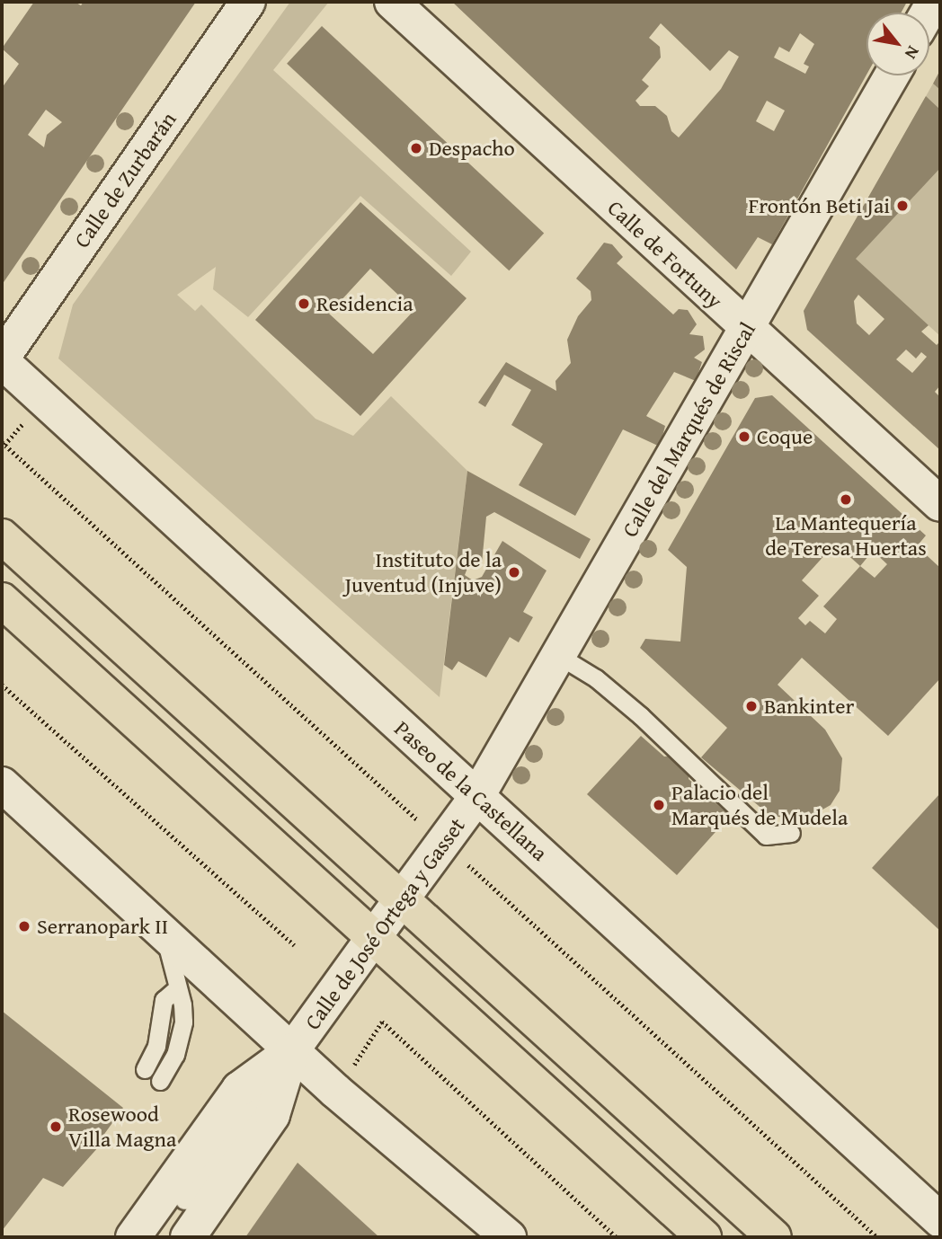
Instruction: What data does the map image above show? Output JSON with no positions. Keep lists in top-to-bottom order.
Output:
{
  "streets": {
    "street": [
      "Calle de Zurbarán",
      "Calle de Fortuny",
      "Calle del Marqués de Riscal",
      "Paseo de la Castellana",
      "Calle de José Ortega y Gasset"
    ]
  },
  "crossings": [
    ["Calle de Zurbarán", "Paseo de la Castellana"],
    ["Calle de Fortuny", "Calle del Marqués de Riscal"],
    ["Calle del Marqués de Riscal", "Paseo de la Castellana"],
    ["Calle del Marqués de Riscal", "Calle de José Ortega y Gasset"],
    ["Paseo de la Castellana", "Calle de José Ortega y Gasset"]
  ],
  "places": [
    "Despacho",
    "Frontón Beti Jai",
    "Residencia",
    "Coque",
    "La Mantequería de Teresa Huertas",
    "Instituto de la Juventud (Injuve)",
    "Bankinter",
    "Palacio del Marqués de Mudela",
    "Serranopark II",
    "Rosewood Villa Magna"
  ],
  "north": "bottom right"
}
